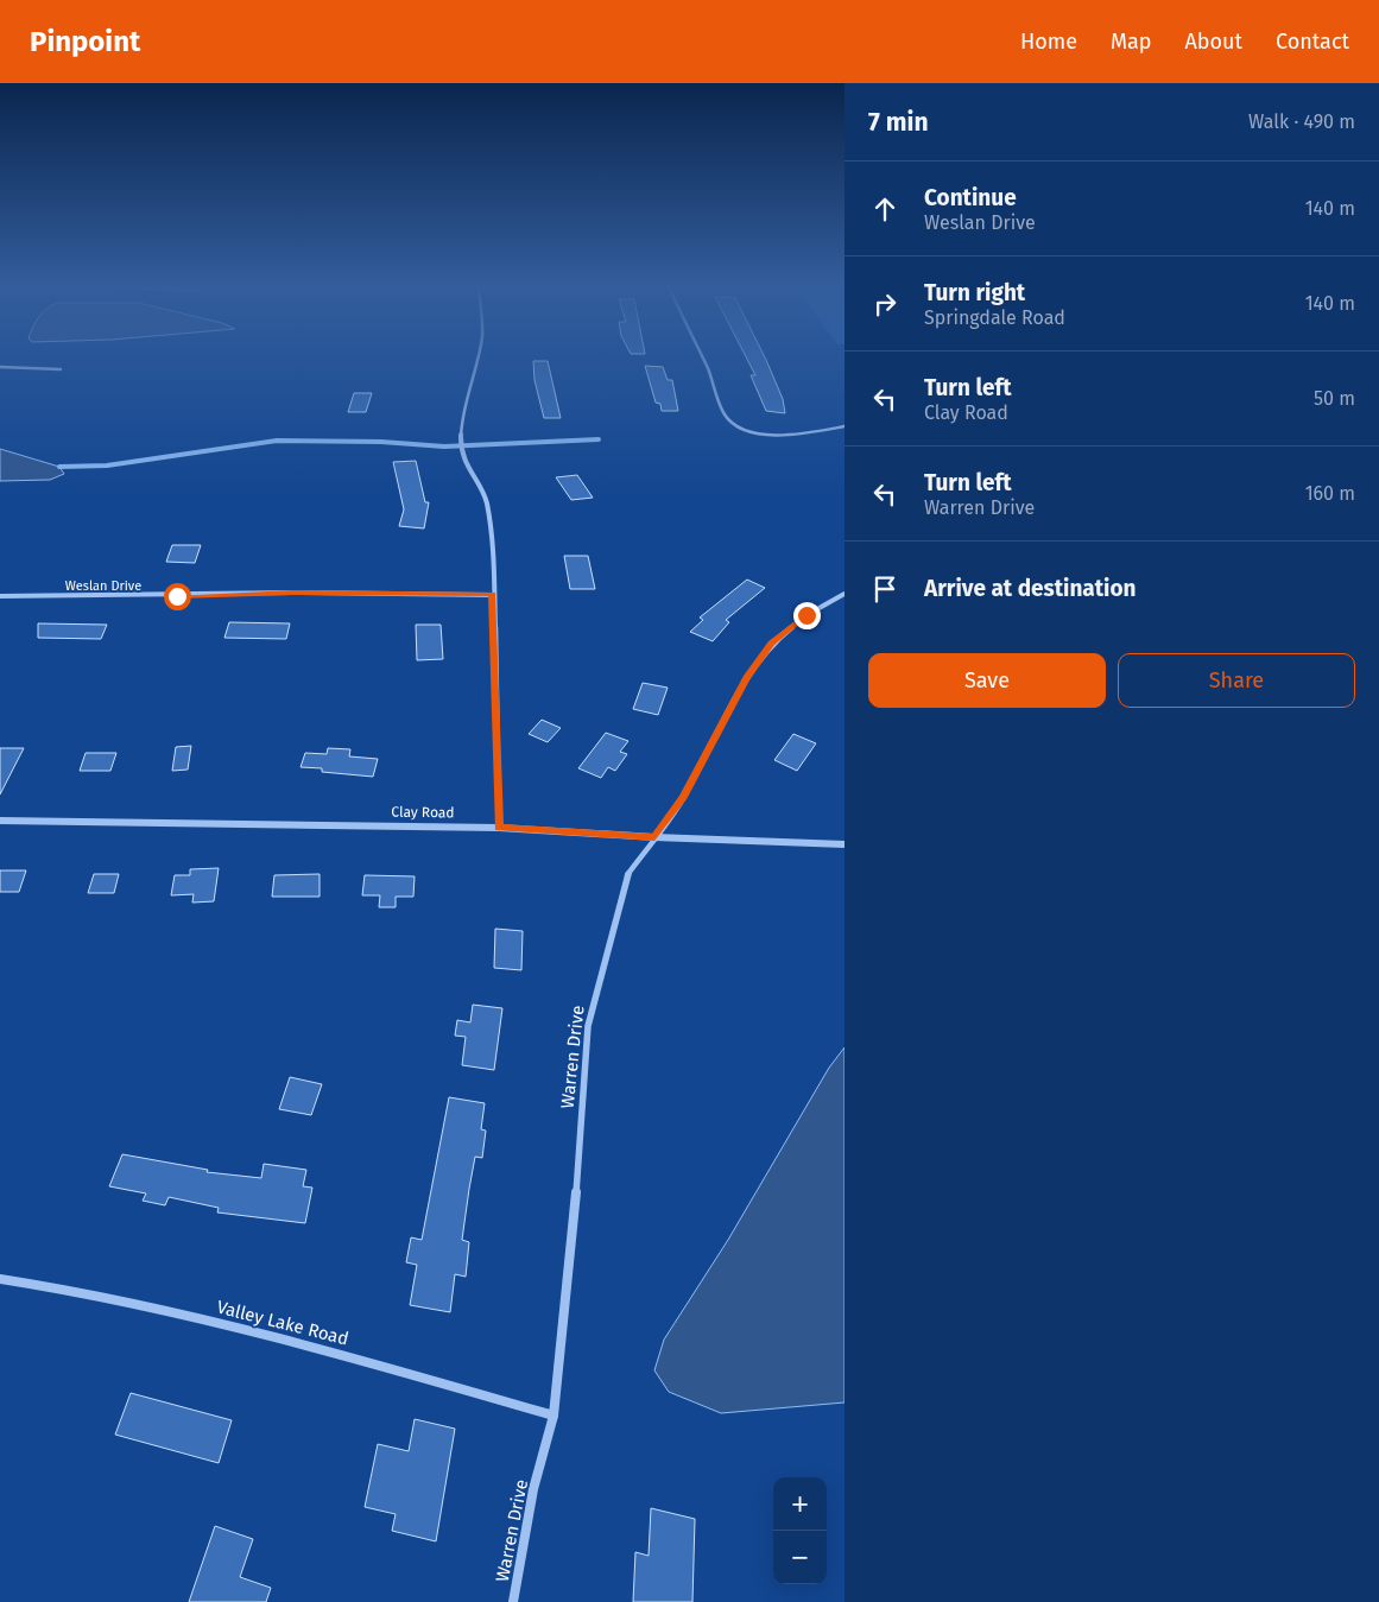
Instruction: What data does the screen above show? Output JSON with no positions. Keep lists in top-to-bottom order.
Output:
{
  "streets": {
    "street": [
      "Weslan Drive",
      "Clay Road",
      "Warren Drive",
      "Valley Lake Road"
    ]
  },
  "crossings": [
    ["Clay Road", "Warren Drive"],
    ["Warren Drive", "Valley Lake Road"]
  ],
  "page": {
    "header": "Pinpoint",
    "nav": [
      "Home",
      "Map",
      "About",
      "Contact"
    ],
    "heading": ["7 min", "Walk · 490 m"],
    "list": [
      ["Continue", "Weslan Drive", "140 m"],
      ["Turn right", "Springdale Road", "140 m"],
      ["Turn left", "Clay Road", "50 m"],
      ["Turn left", "Warren Drive", "160 m"],
      "Arrive at destination"
    ],
    "buttons": ["Save", "Share"],
    "map_buttons": ["+", "−"]
  }
}
